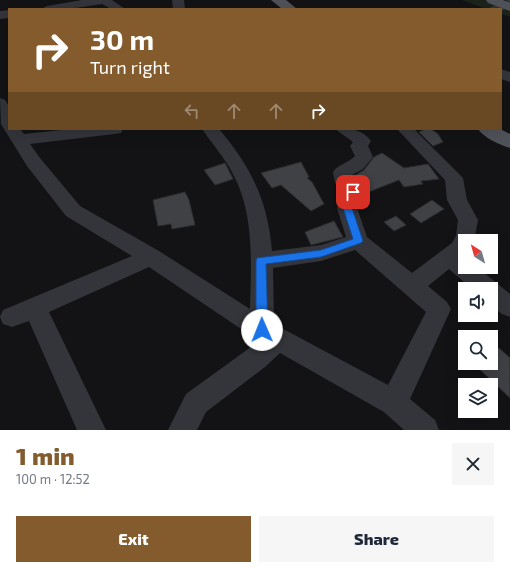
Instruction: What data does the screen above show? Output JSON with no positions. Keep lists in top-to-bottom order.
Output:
{
  "north": "top left",
  "page": {
    "turn": ["30 m", "Turn right"],
    "heading": ["1 min", "100 m · 12:52"],
    "buttons": ["Exit", "Share"]
  }
}
